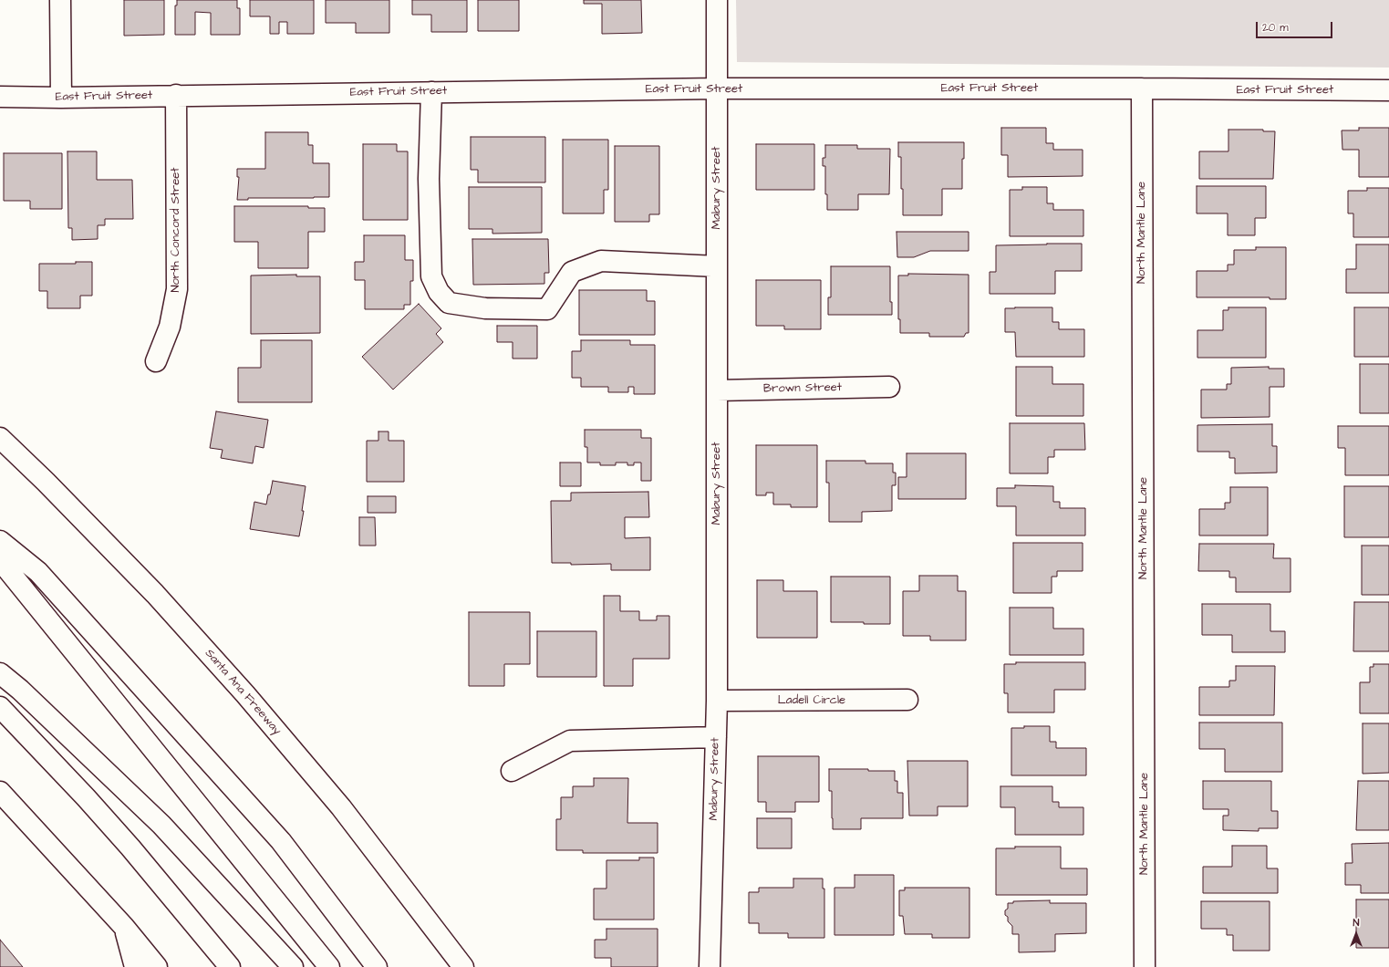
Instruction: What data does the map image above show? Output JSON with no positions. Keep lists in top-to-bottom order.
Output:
{
  "streets": {
    "main road": [
      "East Fruit Street",
      "Mabury Street",
      "North Concord Street",
      "North Mantle Lane",
      "Brown Street",
      "Santa Ana Freeway",
      "Ladell Circle"
    ]
  },
  "crossings": [
    ["East Fruit Street", "Mabury Street"],
    ["East Fruit Street", "North Concord Street"],
    ["East Fruit Street", "North Mantle Lane"],
    ["Mabury Street", "Brown Street"],
    ["Mabury Street", "Ladell Circle"]
  ],
  "scale_bar": "20 m",
  "north": "top"
}
